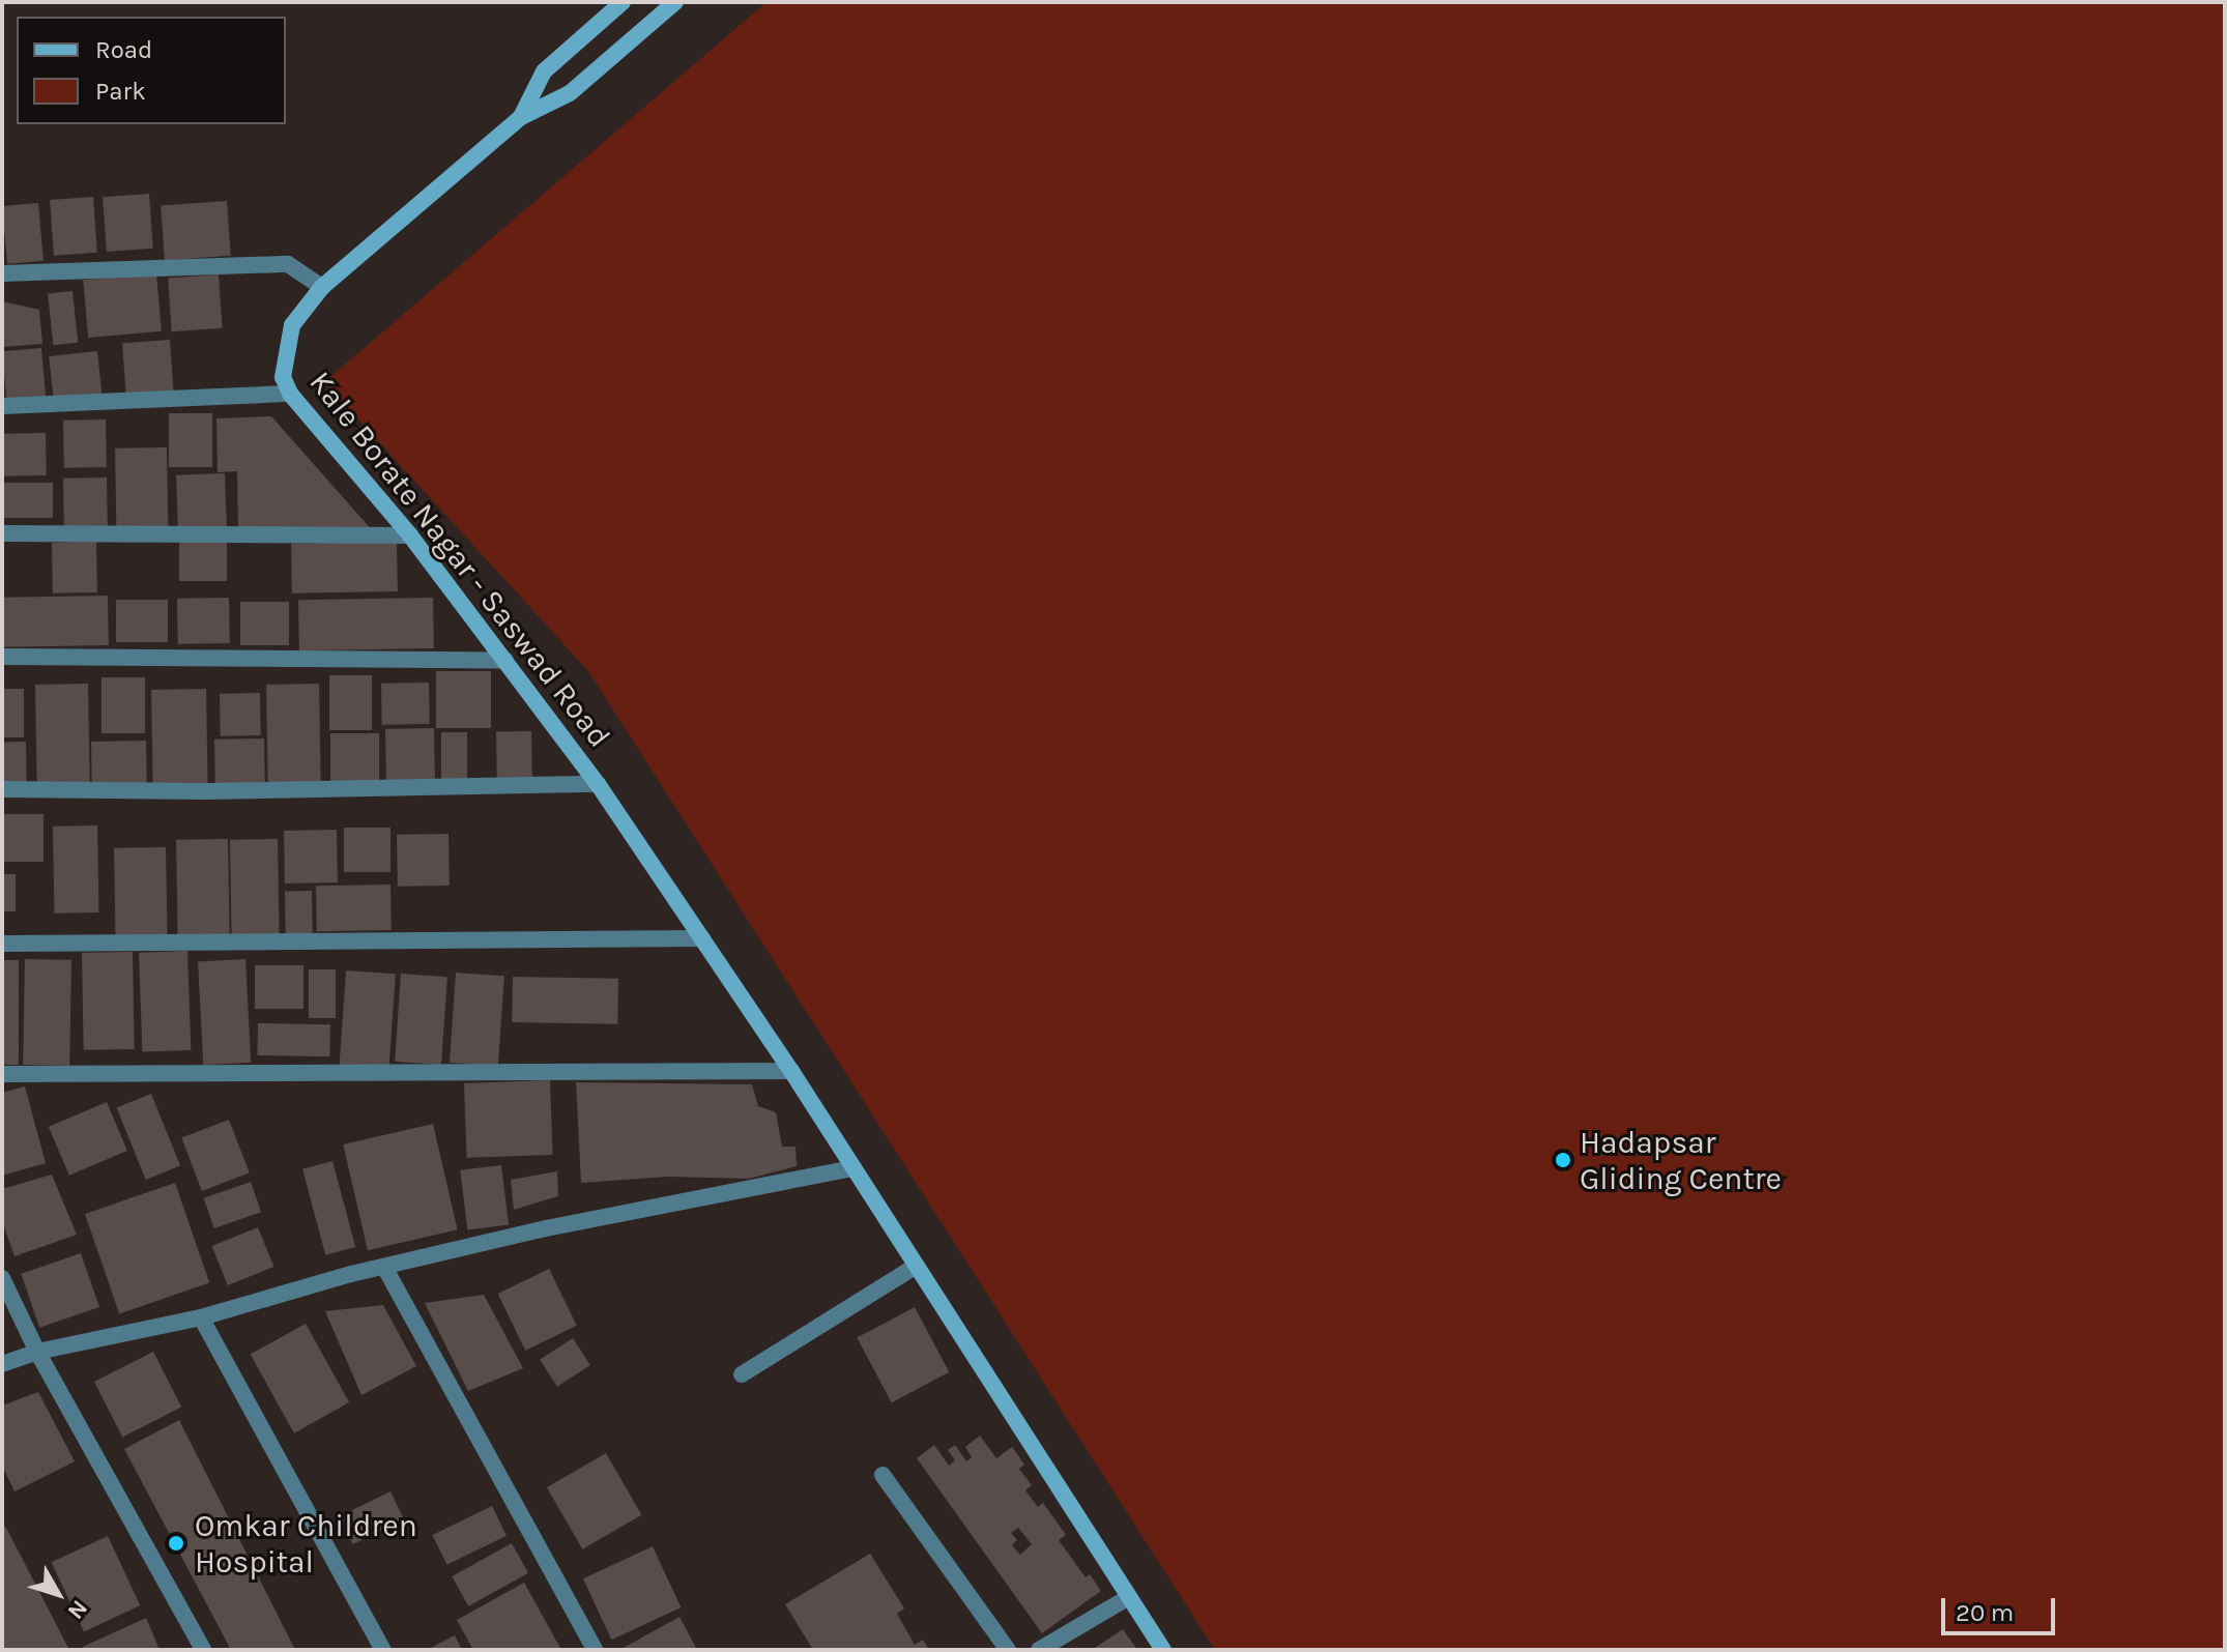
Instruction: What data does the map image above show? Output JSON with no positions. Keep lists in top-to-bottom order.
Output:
{
  "streets": {
    "street": ["Kale Borate Nagar - Saswad Road"]
  },
  "places": ["Hadapsar Gliding Centre", "Omkar Children Hospital"],
  "legend": ["Road", "Park"],
  "scale_bar": "20 m",
  "north": "bottom right"
}
